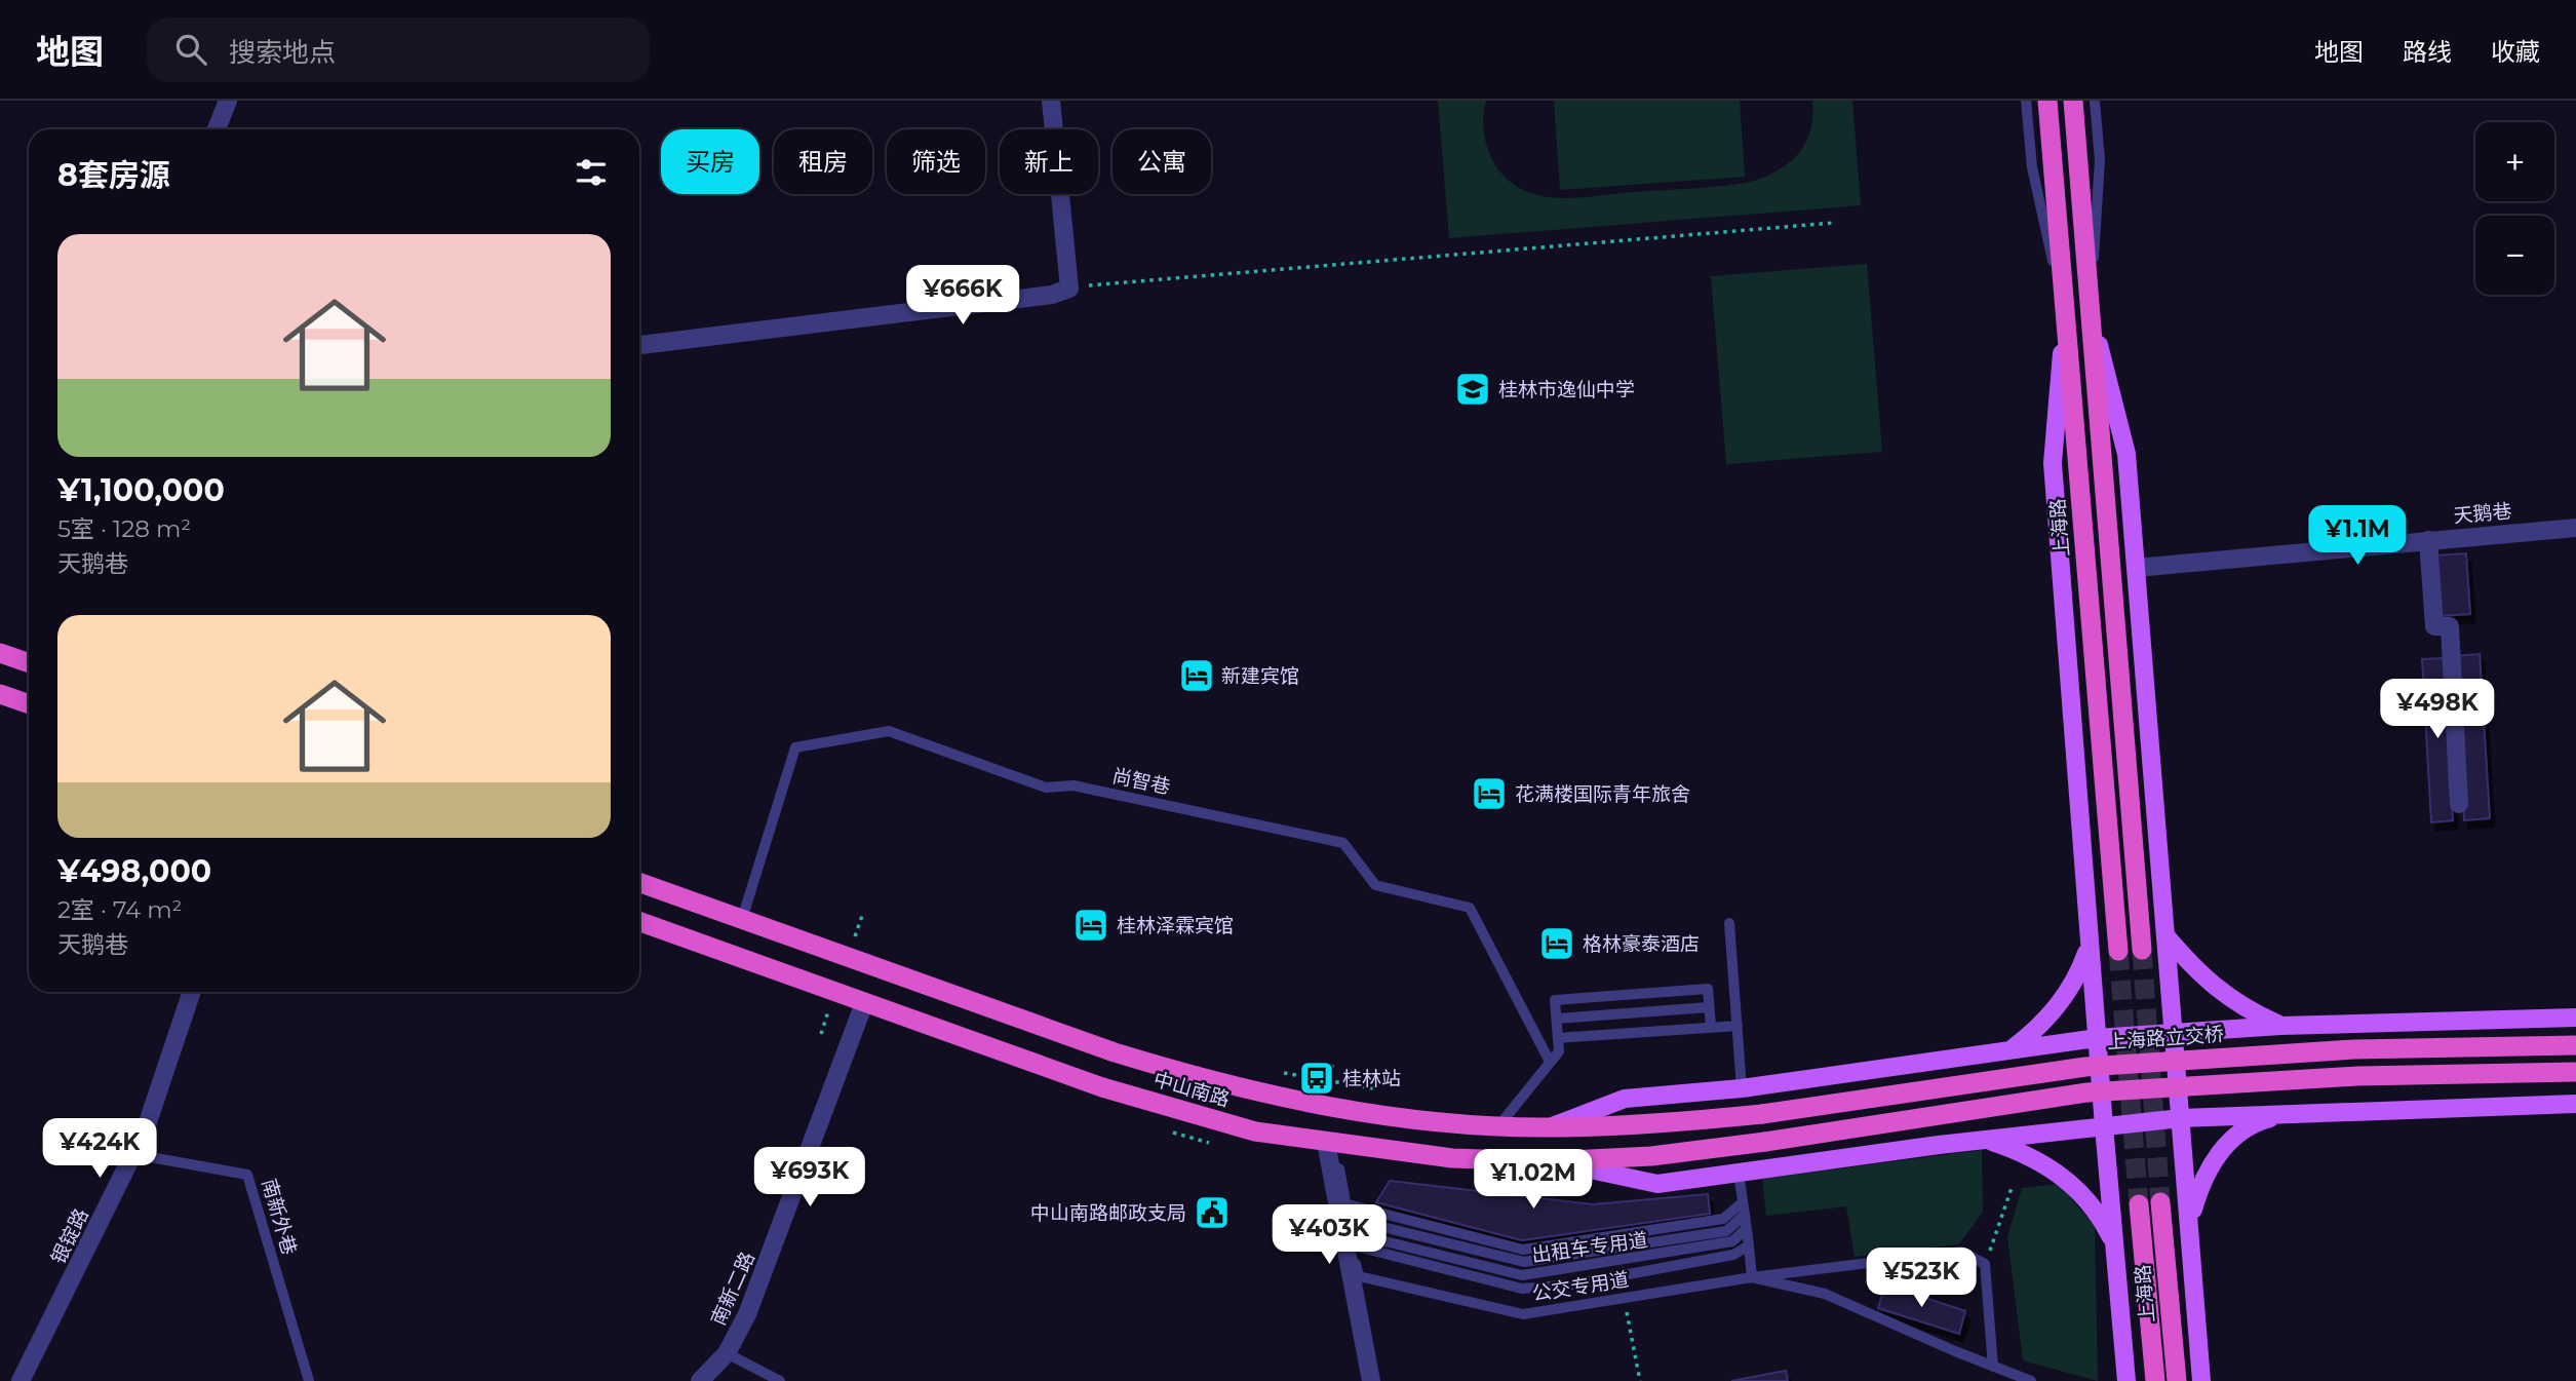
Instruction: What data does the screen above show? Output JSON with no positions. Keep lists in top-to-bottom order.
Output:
{
  "streets": {
    "highway": ["上海路", "上海路立交桥", "中山南路"],
    "street": ["天鹅巷", "银锭路", "南新二路"],
    "lane": [
      "尚智巷",
      "南新外巷",
      "出租车专用道",
      "公交专用道"
    ]
  },
  "crossings": [
    ["尚智巷", "中山南路"],
    ["上海路立交桥", "中山南路"],
    ["中山南路", "公交专用道"],
    ["中山南路", "南新二路"],
    ["南新外巷", "银锭路"],
    ["出租车专用道", "公交专用道"]
  ],
  "places": {
    "school or university": ["桂林市逸仙中学"],
    "hotel": [
      "新建宾馆",
      "花满楼国际青年旅舍",
      "桂林泽霖宾馆",
      "格林豪泰酒店"
    ],
    "bus stop": ["桂林站"],
    "public building": ["中山南路邮政支局"]
  },
  "page": {
    "header": "地图",
    "search": "搜索地点",
    "nav": ["地图", "路线", "收藏"],
    "map_buttons": ["+", "−"],
    "chip": [
      "买房",
      "租房",
      "筛选",
      "新上",
      "公寓"
    ],
    "heading": "8套房源",
    "list": [
      {
        "name": "¥1,100,000",
        "note": "5室 · 128 m² · 天鹅巷"
      },
      {
        "name": "¥498,000",
        "note": "2室 · 74 m² · 天鹅巷"
      }
    ],
    "price": [
      "¥666K",
      "¥1.1M",
      "¥498K",
      "¥424K",
      "¥693K",
      "¥1.02M",
      "¥403K",
      "¥523K"
    ]
  }
}
